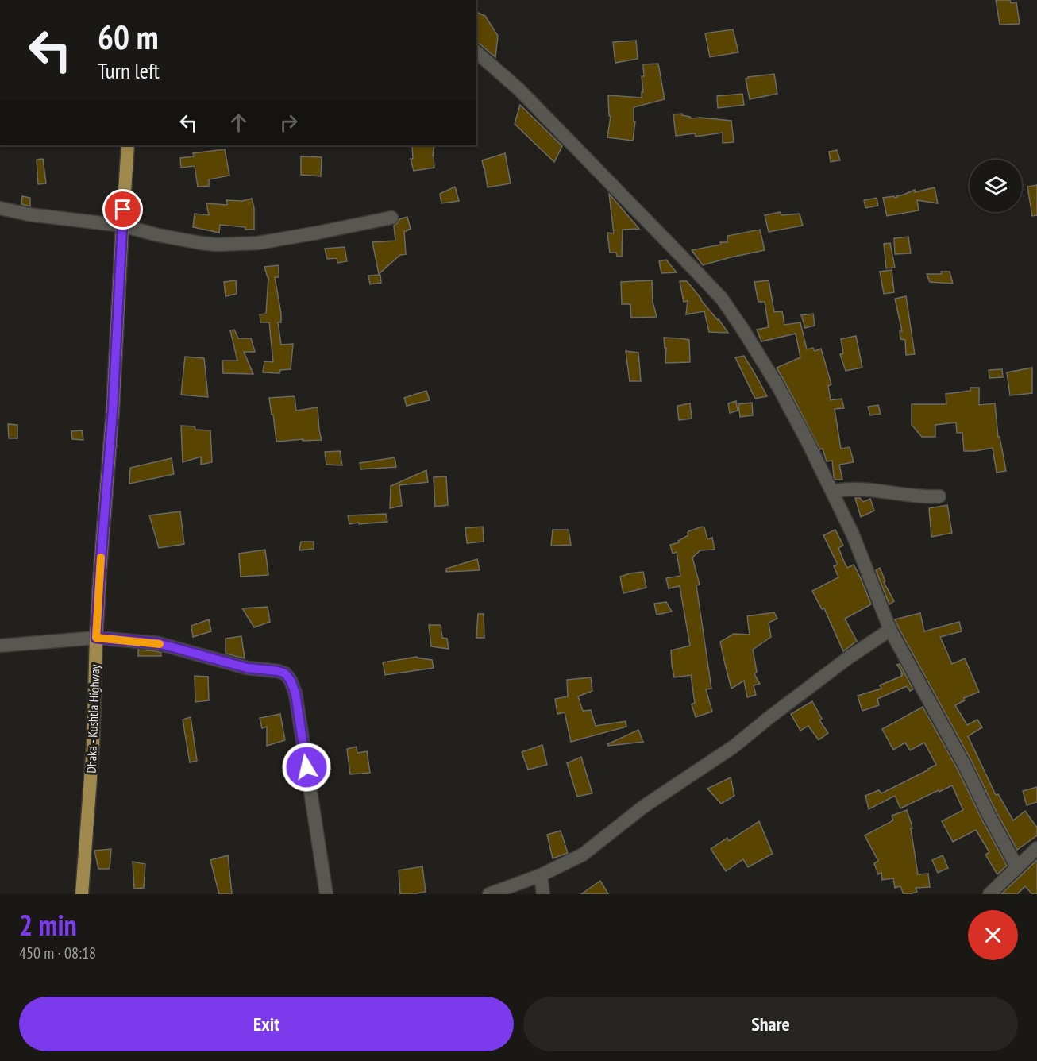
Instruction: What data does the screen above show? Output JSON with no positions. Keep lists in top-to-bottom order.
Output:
{
  "streets": {
    "main road": ["Dhaka - Kushtia Highway"]
  },
  "page": {
    "turn": ["60 m", "Turn left"],
    "heading": ["2 min", "450 m · 08:18"],
    "buttons": ["Exit", "Share"]
  }
}
